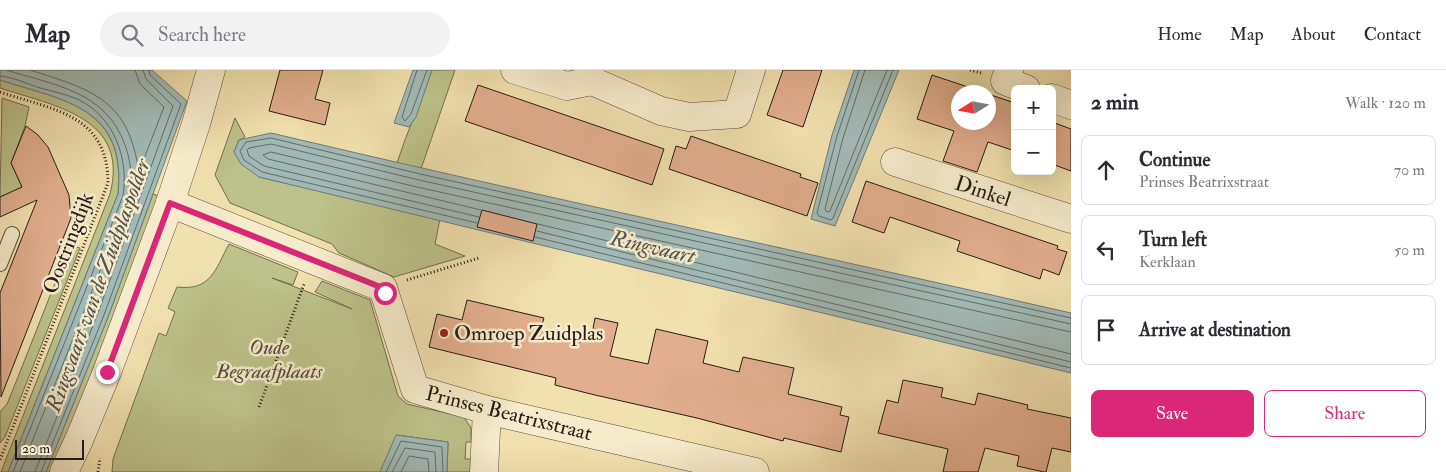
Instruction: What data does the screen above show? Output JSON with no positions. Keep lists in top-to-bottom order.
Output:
{
  "streets": {
    "street": ["Dinkel", "Prinses Beatrixstraat"],
    "path": ["Oostringdijk"]
  },
  "water": ["Ringvaart", "Ringvaart van de Zuidplaspolder"],
  "parks": ["Oude Begraafplaats"],
  "places": ["Omroep Zuidplas"],
  "scale_bar": "20 m",
  "north": "left",
  "page": {
    "header": "Map",
    "search": "Search here",
    "nav": [
      "Home",
      "Map",
      "About",
      "Contact"
    ],
    "heading": ["2 min", "Walk · 120 m"],
    "map_buttons": ["+", "−"],
    "list": [
      ["Continue", "Prinses Beatrixstraat", "70 m"],
      ["Turn left", "Kerklaan", "50 m"],
      "Arrive at destination"
    ],
    "buttons": ["Save", "Share"],
    "scale": "20 m"
  }
}
